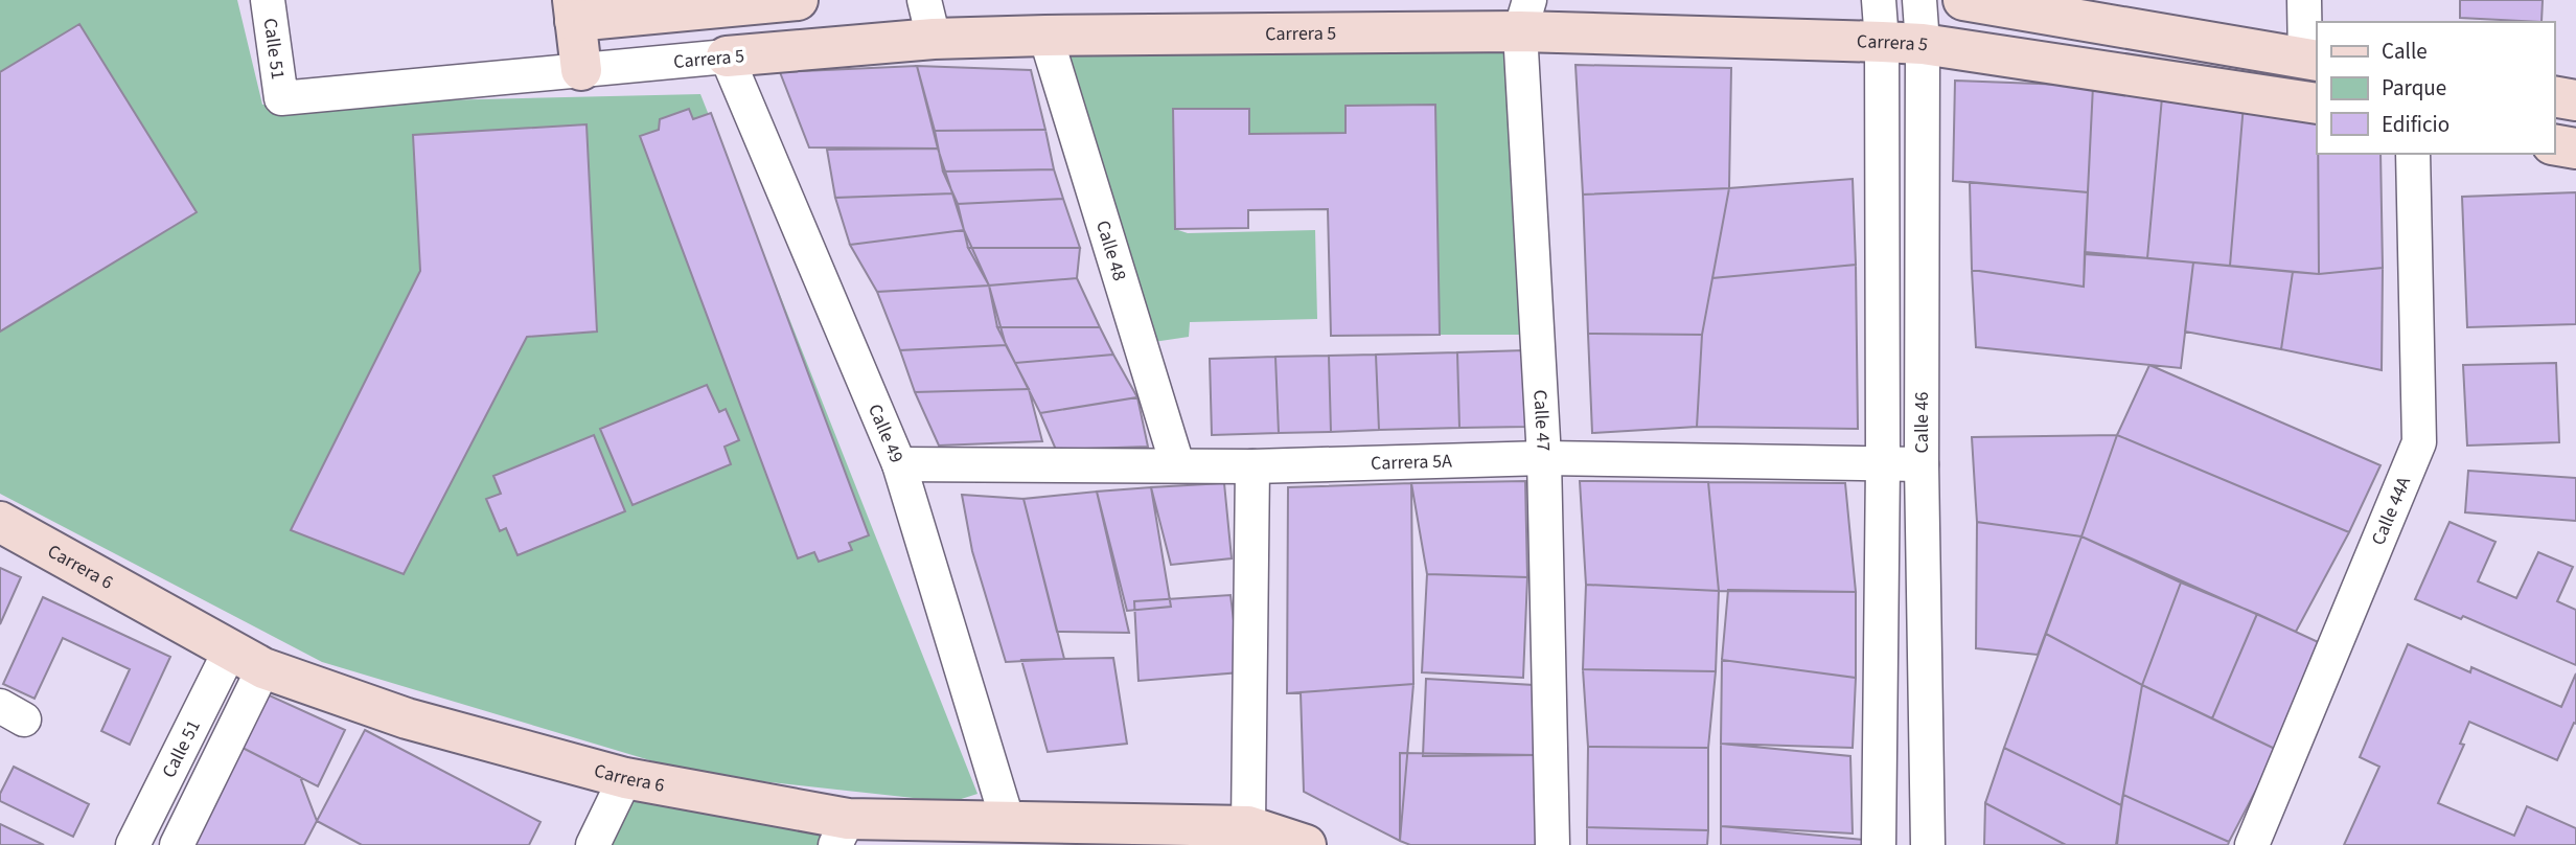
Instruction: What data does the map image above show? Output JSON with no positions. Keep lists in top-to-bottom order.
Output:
{
  "streets": {
    "street": [
      "Carrera 5",
      "Calle 51",
      "Calle 48",
      "Calle 47",
      "Calle 46",
      "Calle 49",
      "Carrera 5A",
      "Calle 44A",
      "Carrera 6"
    ]
  },
  "crossings": [
    ["Carrera 5", "Calle 51"],
    ["Carrera 5", "Calle 48"],
    ["Carrera 5", "Calle 47"],
    ["Carrera 5", "Calle 46"],
    ["Carrera 5", "Calle 49"],
    ["Calle 51", "Carrera 6"],
    ["Calle 48", "Carrera 5A"],
    ["Calle 47", "Carrera 5A"],
    ["Calle 46", "Carrera 5A"],
    ["Calle 49", "Carrera 5A"],
    ["Calle 49", "Carrera 6"]
  ],
  "legend": ["Calle", "Parque", "Edificio"]
}
